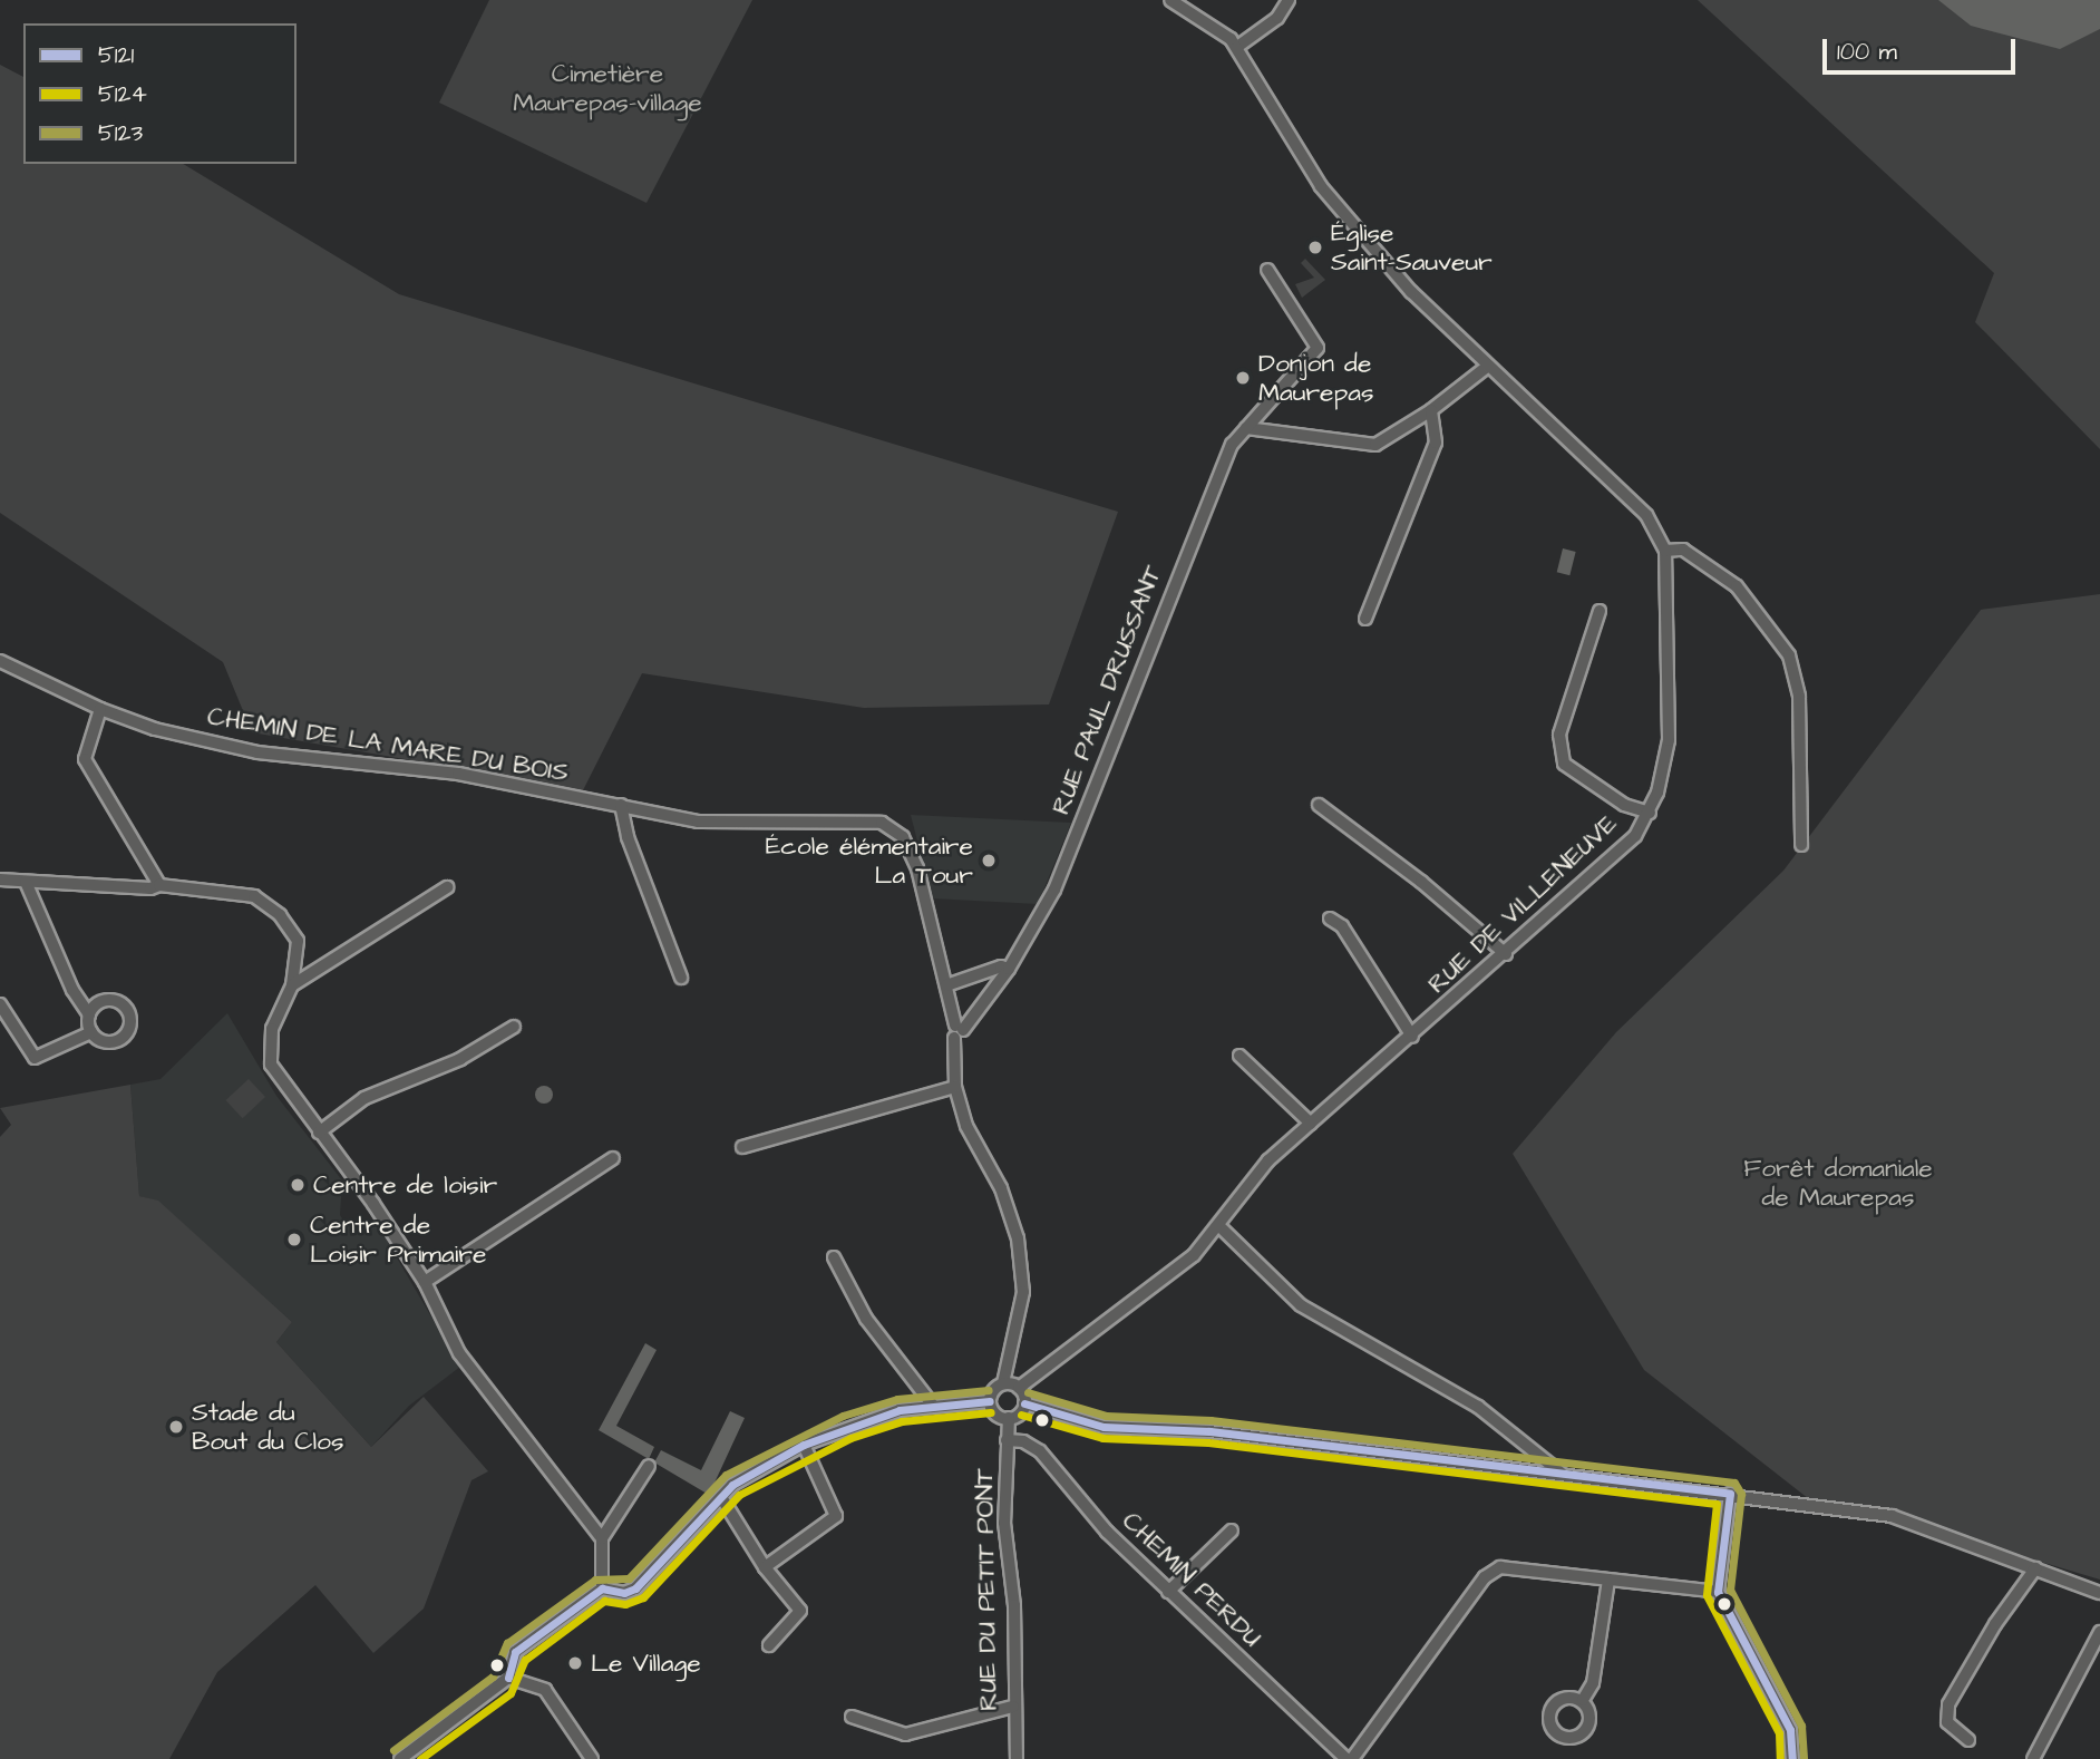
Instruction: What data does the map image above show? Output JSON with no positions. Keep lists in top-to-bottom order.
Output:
{
  "streets": {
    "street": [
      "RUE PAUL DRUSSANT",
      "CHEMIN DE LA MARE DU BOIS",
      "RUE DE VILLENEUVE",
      "CHEMIN PERDU",
      "RUE DU PETIT PONT"
    ]
  },
  "crossings": [
    ["RUE PAUL DRUSSANT", "CHEMIN DE LA MARE DU BOIS"],
    ["RUE DE VILLENEUVE", "RUE DU PETIT PONT"],
    ["CHEMIN PERDU", "RUE DU PETIT PONT"]
  ],
  "parks": ["Cimetière Maurepas-village", "Forêt domaniale de Maurepas"],
  "places": [
    "Église Saint-Sauveur",
    "Donjon de Maurepas",
    "École élémentaire La Tour",
    "Centre de loisir",
    "Centre de Loisir Primaire",
    "Stade du Bout du Clos",
    "Le Village"
  ],
  "lines": ["transit line 5123", "transit line 5121", "transit line 5124"],
  "legend": ["5121", "5124", "5123"],
  "scale_bar": "100 m"
}
